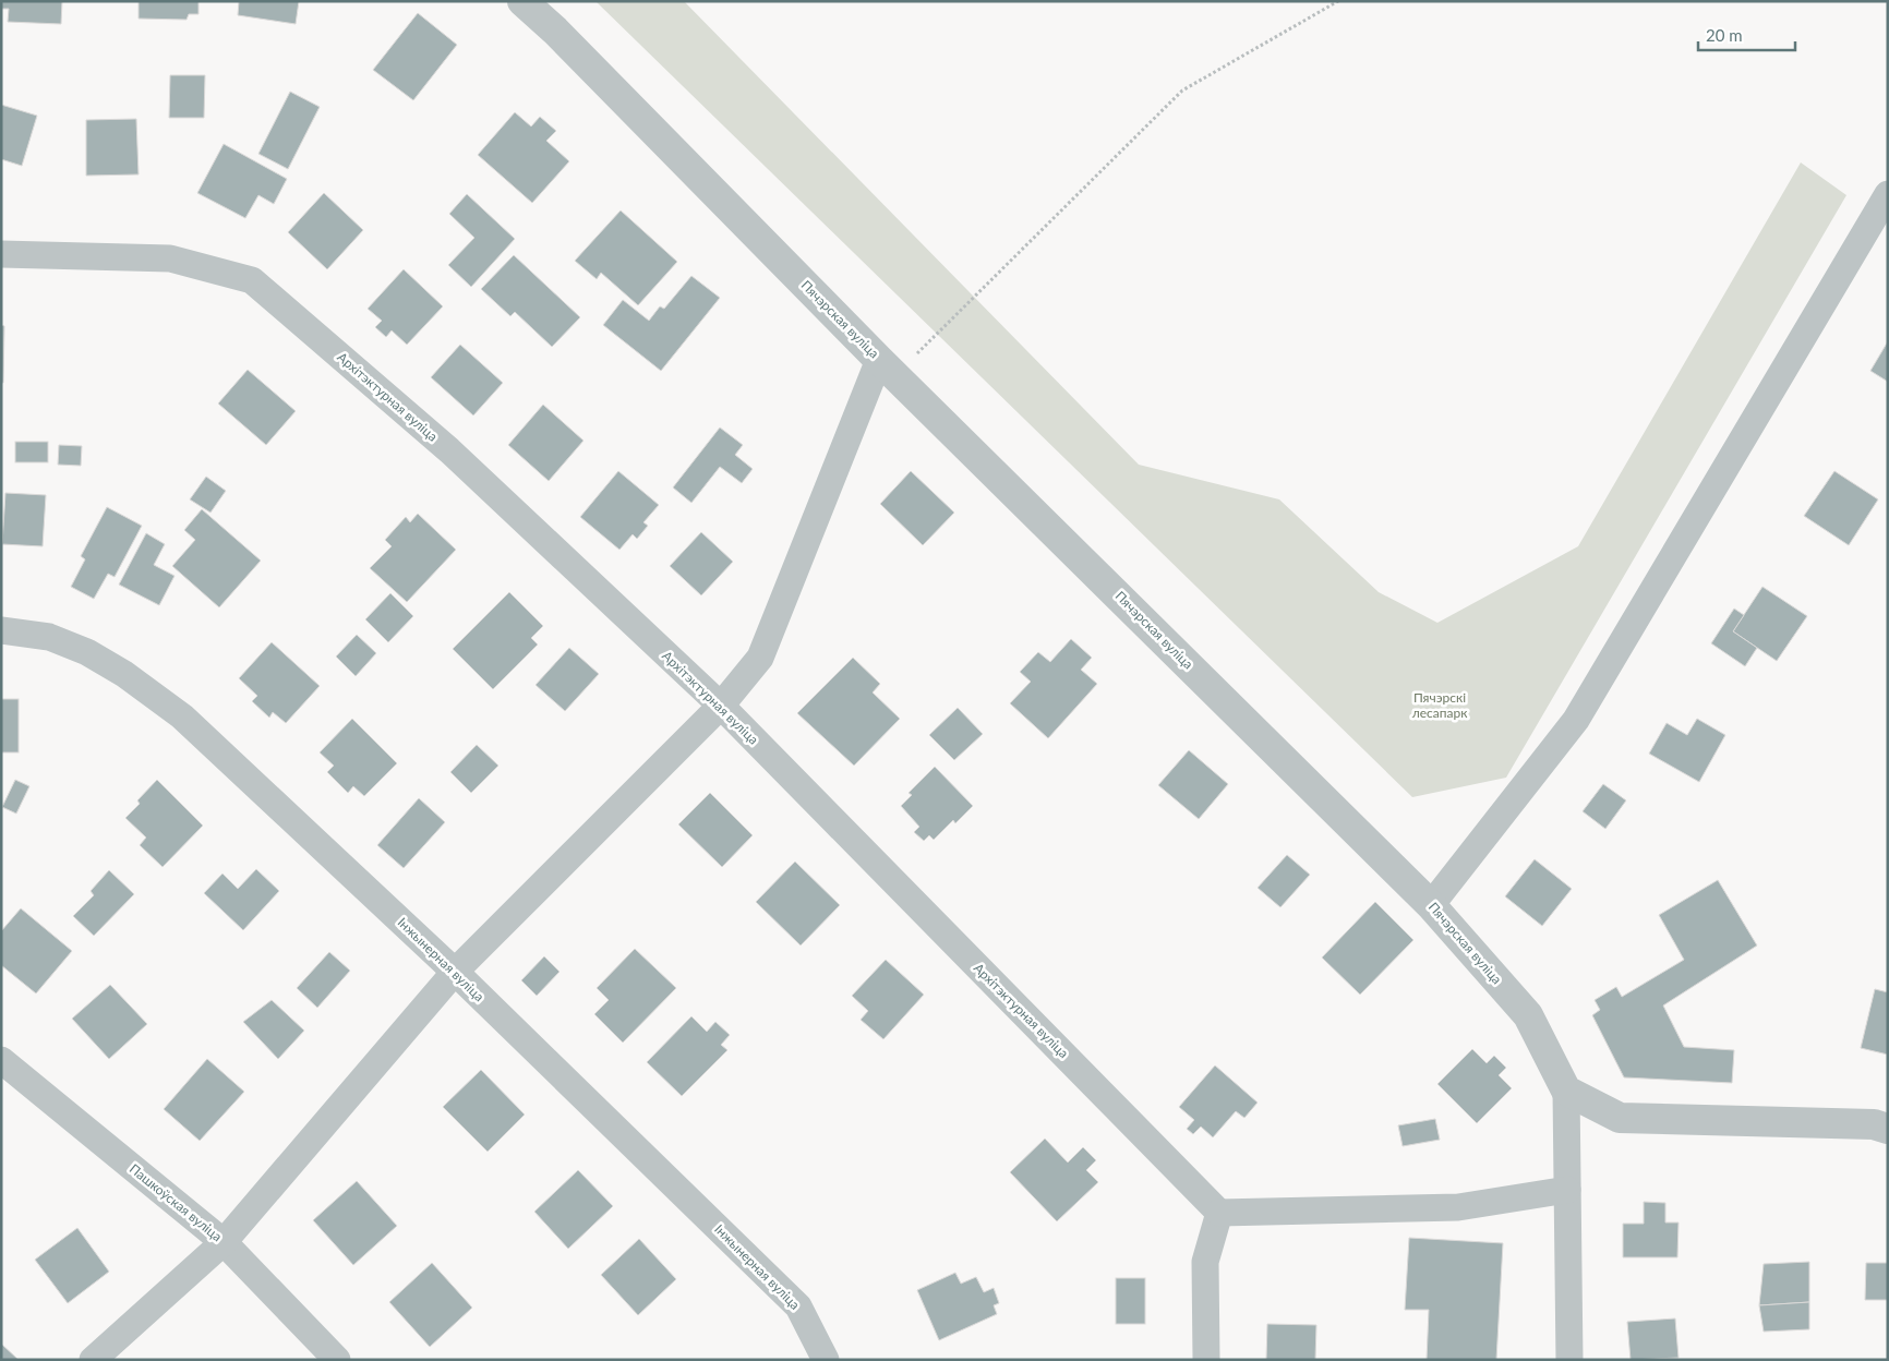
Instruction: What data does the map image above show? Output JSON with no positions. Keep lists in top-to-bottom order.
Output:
{
  "streets": {
    "street": [
      "Пячэрская вуліца",
      "Архітэктурная вуліца",
      "Інжынерная вуліца",
      "Пашкоўская вуліца"
    ]
  },
  "parks": ["Пячэрскі лесапарк"],
  "scale_bar": "20 m"
}
